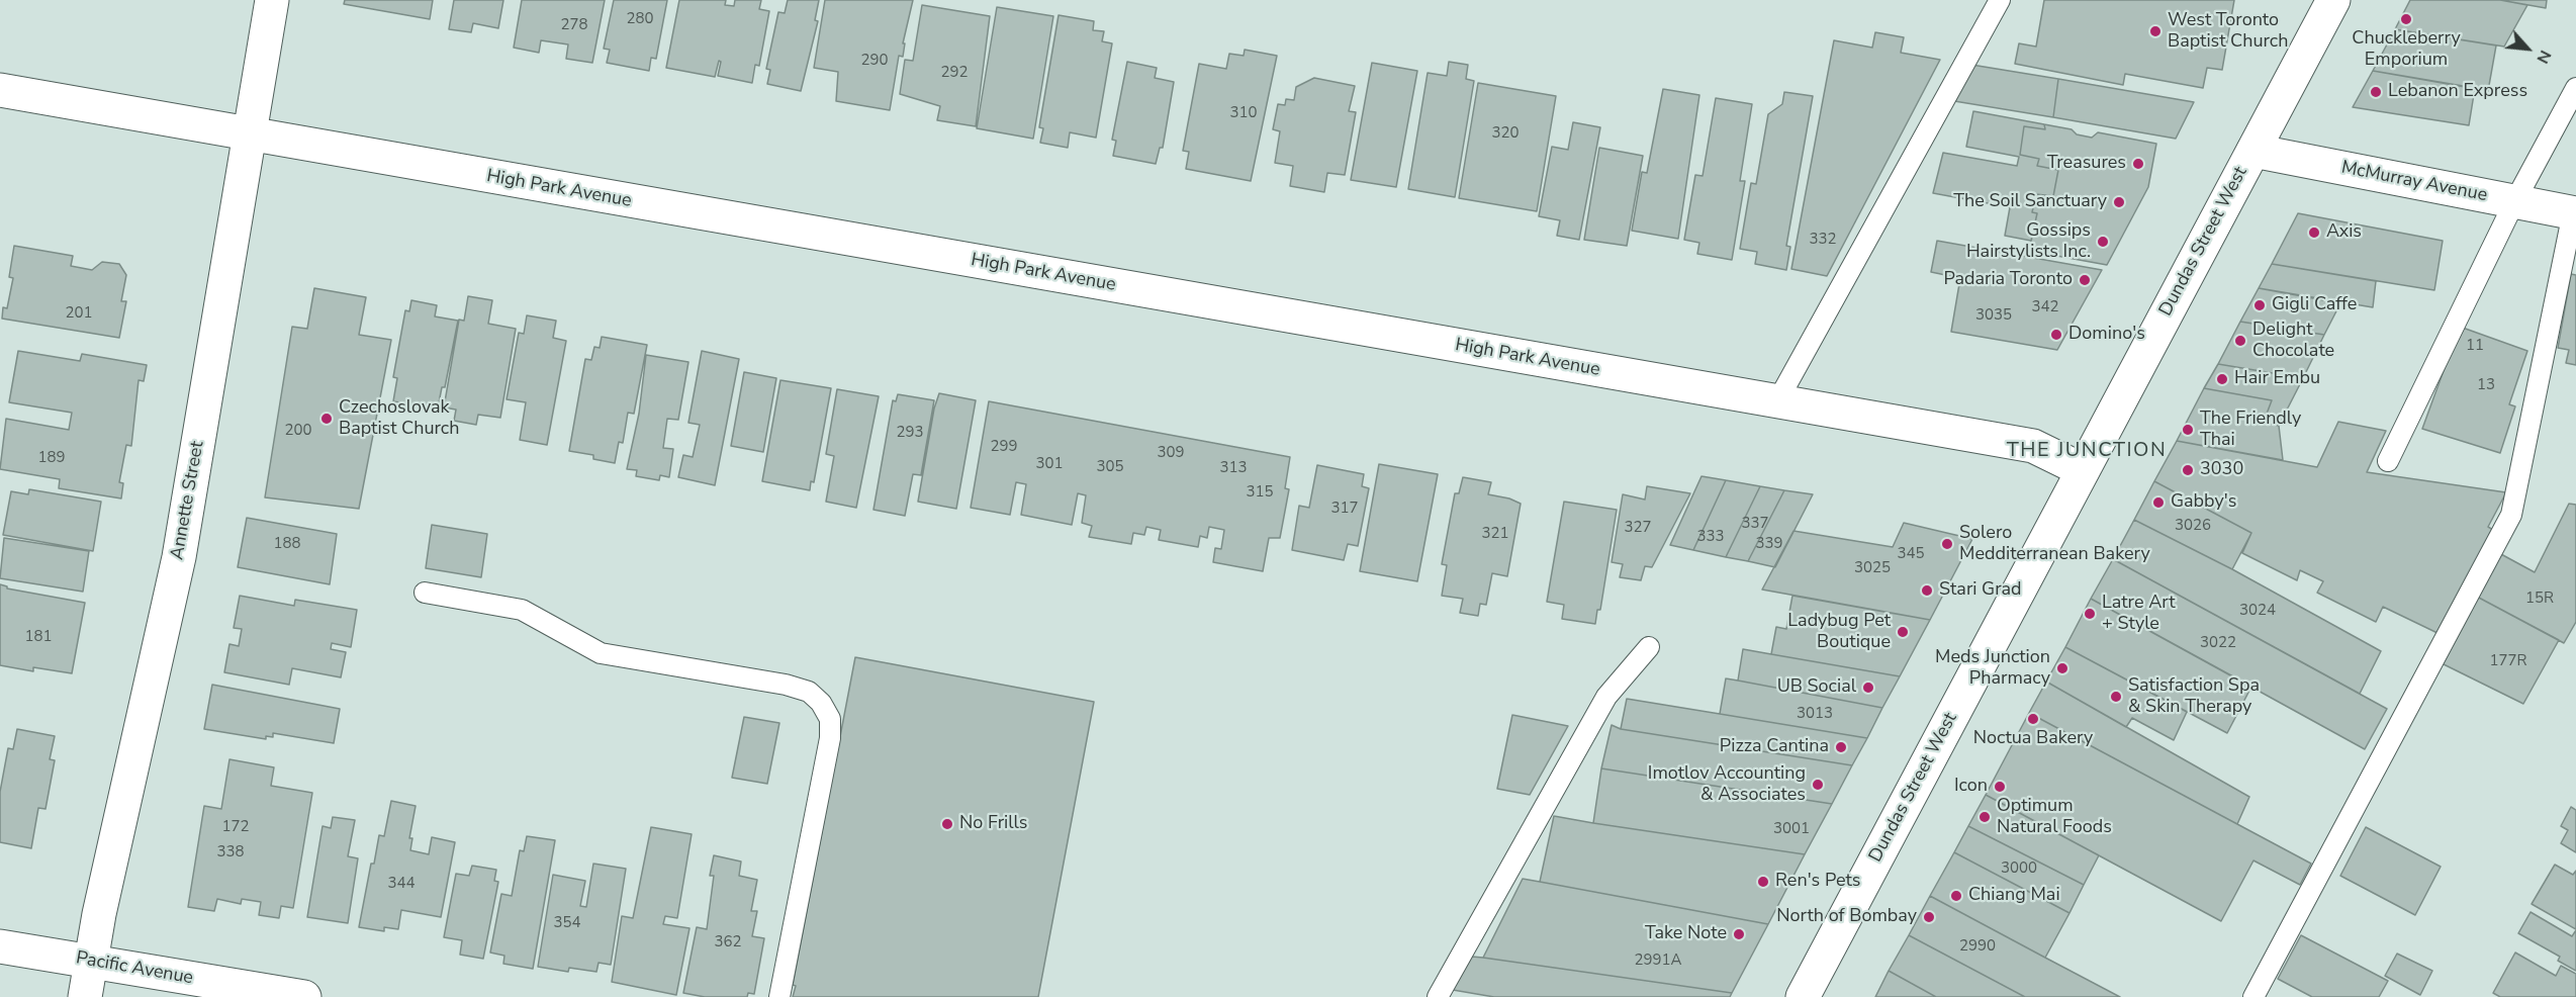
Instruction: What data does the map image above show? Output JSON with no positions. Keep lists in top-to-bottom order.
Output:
{
  "streets": {
    "street": [
      "McMurray Avenue",
      "High Park Avenue",
      "Dundas Street West",
      "Annette Street",
      "Pacific Avenue"
    ]
  },
  "crossings": [
    ["McMurray Avenue", "Dundas Street West"],
    ["High Park Avenue", "Dundas Street West"],
    ["High Park Avenue", "Annette Street"],
    ["Annette Street", "Pacific Avenue"]
  ],
  "districts": ["THE JUNCTION"],
  "places": [
    "Chuckleberry Emporium",
    "West Toronto Baptist Church",
    "Lebanon Express",
    "Treasures",
    "The Soil Sanctuary",
    "Axis",
    "Gossips Hairstylists Inc.",
    "Padaria Toronto",
    "Gigli Caffe",
    "Domino's",
    "Delight Chocolate",
    "Hair Embu",
    "Czechoslovak Baptist Church",
    "The Friendly Thai",
    "3030",
    "Gabby's",
    "Solero Medditerranean Bakery",
    "Stari Grad",
    "Latre Art + Style",
    "Ladybug Pet Boutique",
    "Meds Junction Pharmacy",
    "UB Social",
    "Satisfaction Spa & Skin Therapy",
    "Noctua Bakery",
    "Pizza Cantina",
    "Imotlov Accounting & Associates",
    "Icon",
    "Optimum Natural Foods",
    "No Frills",
    "Ren's Pets",
    "Chiang Mai",
    "North of Bombay",
    "Take Note"
  ],
  "house_numbers": [
    "280",
    "278",
    "290",
    "292",
    "310",
    "320",
    "332",
    "342",
    "201",
    "3035",
    "11",
    "13",
    "200",
    "293",
    "299",
    "309",
    "189",
    "301",
    "305",
    "313",
    "315",
    "317",
    "337",
    "3026",
    "327",
    "321",
    "333",
    "188",
    "339",
    "345",
    "3025",
    "15R",
    "3024",
    "181",
    "3022",
    "177R",
    "3013",
    "172",
    "3001",
    "338",
    "3000",
    "344",
    "354",
    "362",
    "2990",
    "2991A"
  ],
  "north": "bottom right"
}
